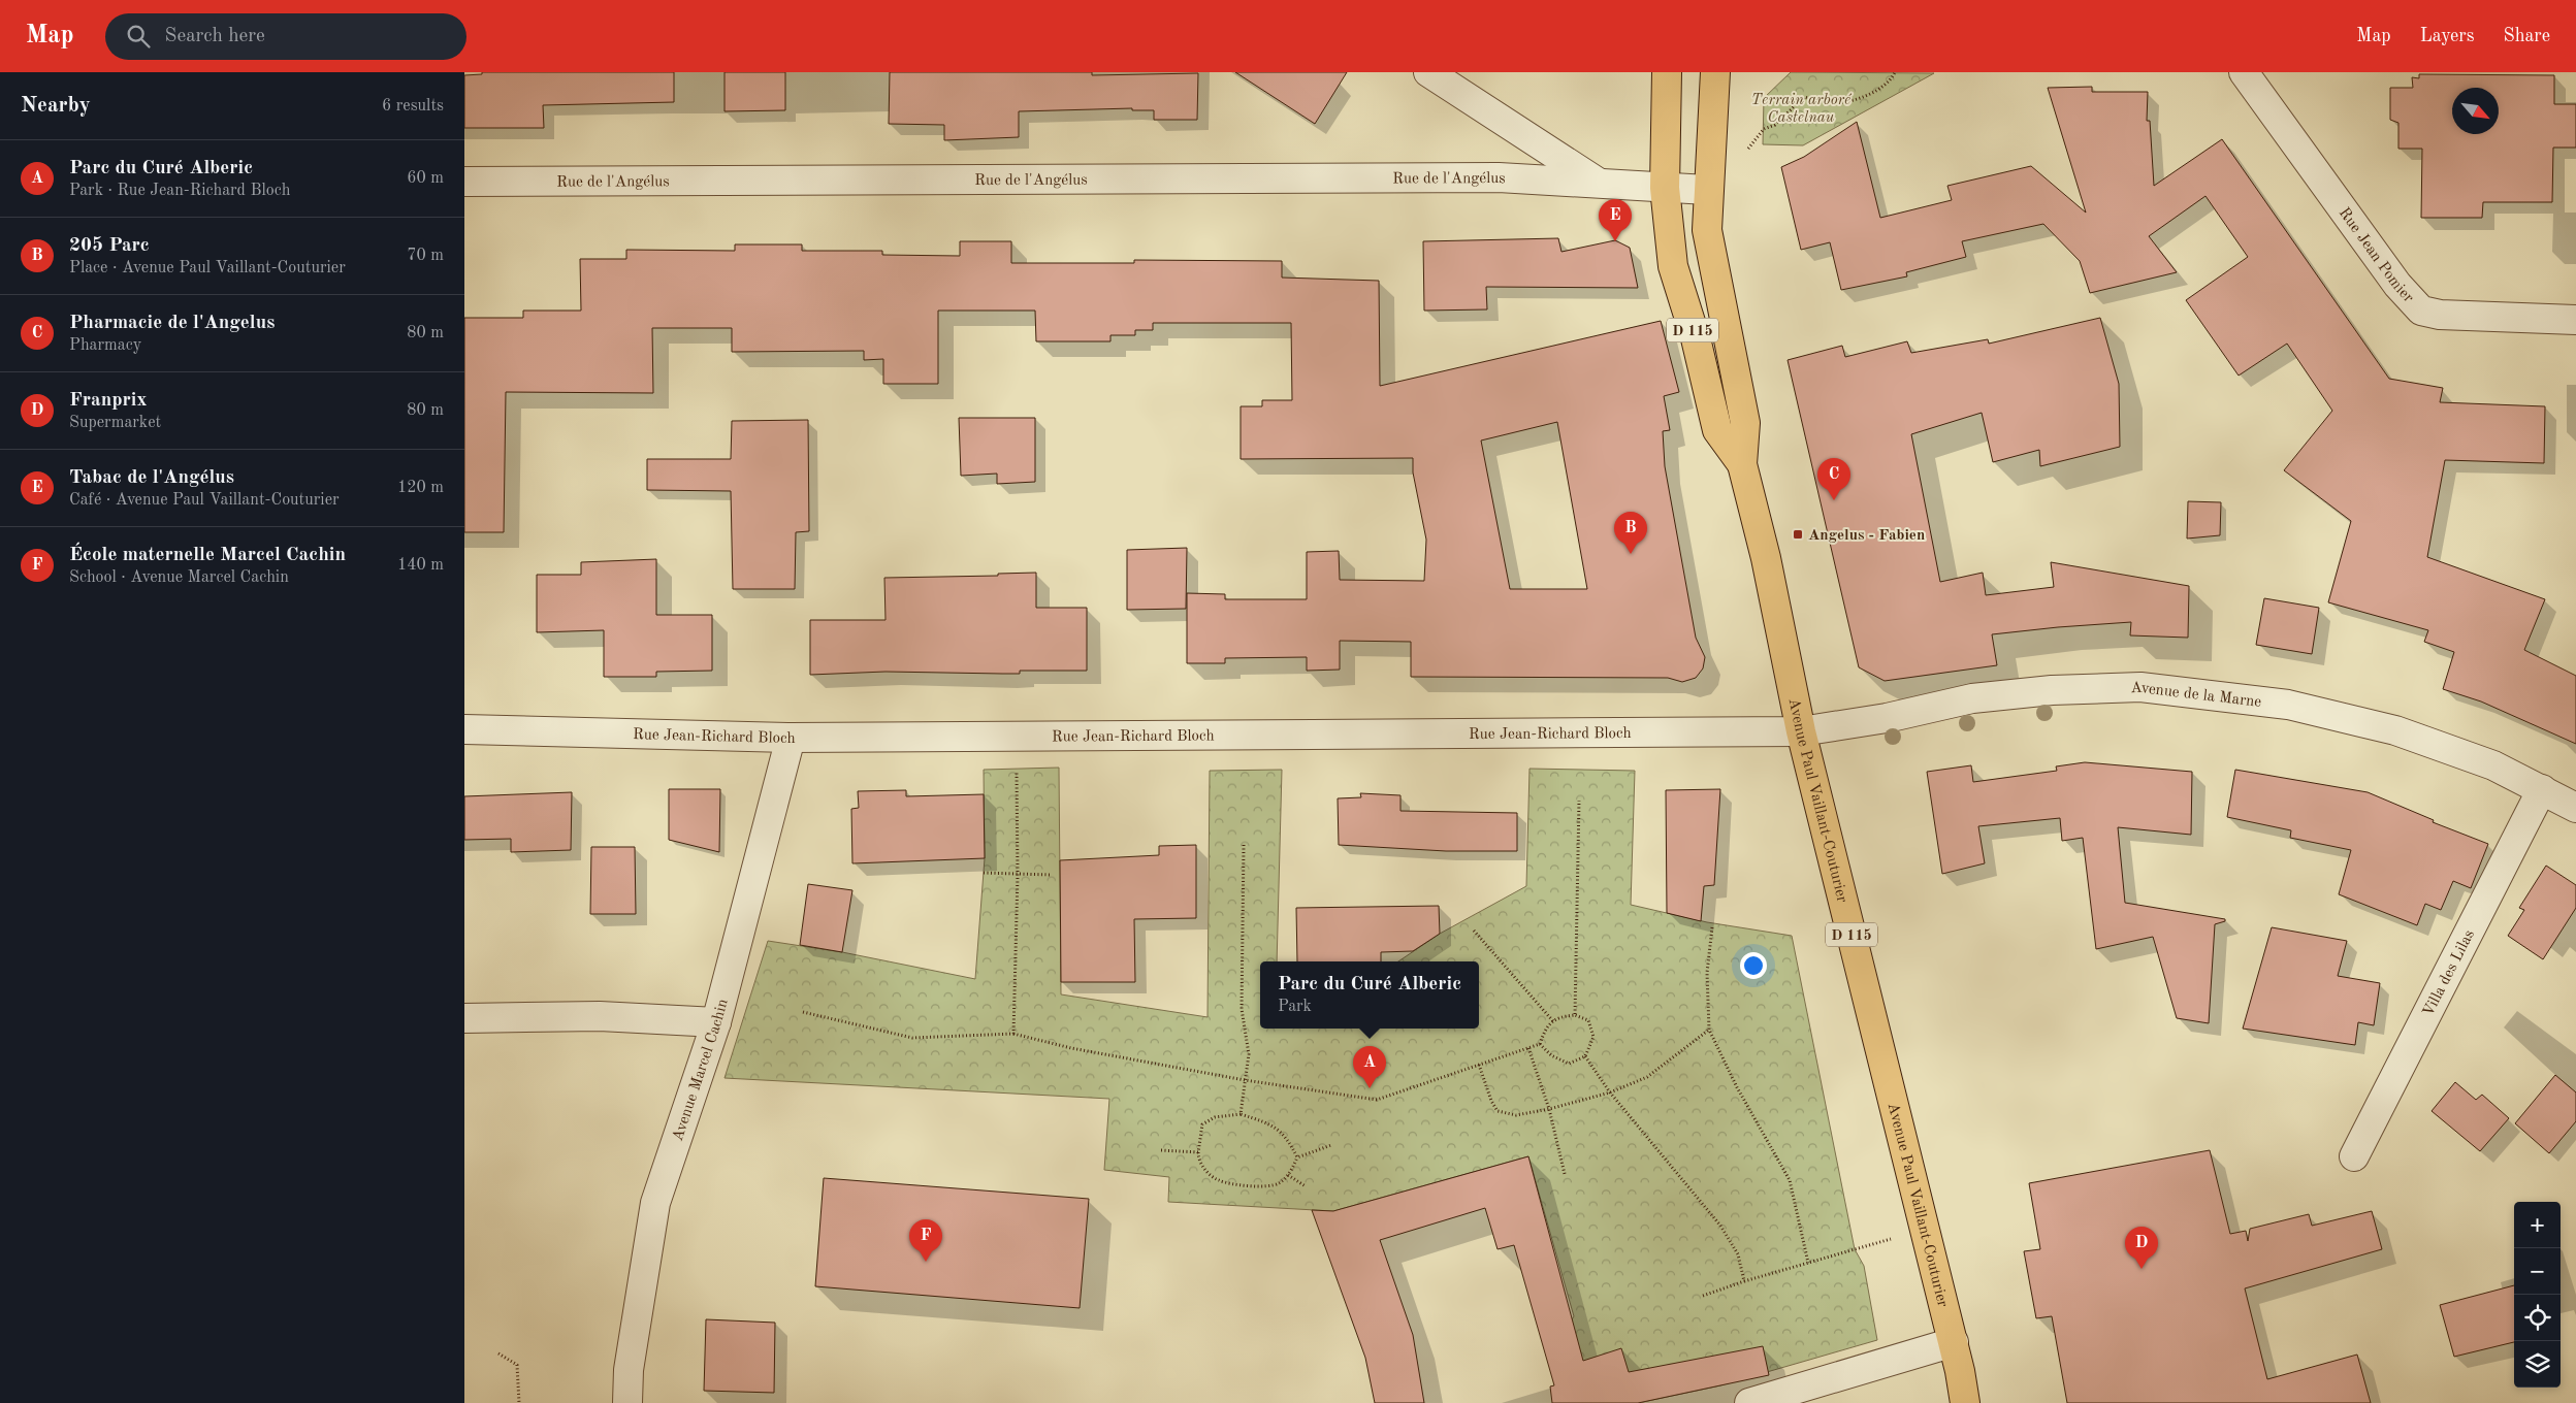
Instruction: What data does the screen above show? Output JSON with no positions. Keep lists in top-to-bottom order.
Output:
{
  "streets": {
    "main road": ["D 115", "Avenue Paul Vaillant-Couturier"],
    "street": [
      "Rue de l'Angélus",
      "Rue Jean Pomier",
      "Avenue de la Marne",
      "Rue Jean-Richard Bloch",
      "Villa des Lilas",
      "Avenue Marcel Cachin"
    ]
  },
  "crossings": [
    ["Rue de l'Angélus", "Avenue Paul Vaillant-Couturier"],
    ["D 115", "Avenue Paul Vaillant-Couturier"],
    ["Avenue de la Marne", "Rue Jean-Richard Bloch"],
    ["Avenue de la Marne", "Avenue Paul Vaillant-Couturier"],
    ["Avenue de la Marne", "Villa des Lilas"],
    ["Rue Jean-Richard Bloch", "Avenue Paul Vaillant-Couturier"],
    ["Rue Jean-Richard Bloch", "Avenue Marcel Cachin"]
  ],
  "parks": ["Terrain arboré Castelnau"],
  "places": {
    "transit": ["Angelus - Fabien"]
  },
  "north": "bottom right",
  "page": {
    "header": "Map",
    "search": "Search here",
    "nav": ["Map", "Layers", "Share"],
    "heading": ["Nearby", "6 results"],
    "list": [
      {
        "mark": "A",
        "name": "Parc du Curé Alberic",
        "note": "Park · Rue Jean-Richard Bloch",
        "value": "60 m"
      },
      {
        "mark": "B",
        "name": "205 Parc",
        "note": "Place · Avenue Paul Vaillant-Couturier",
        "value": "70 m"
      },
      {
        "mark": "C",
        "name": "Pharmacie de l'Angelus",
        "note": "Pharmacy",
        "value": "80 m"
      },
      {
        "mark": "D",
        "name": "Franprix",
        "note": "Supermarket",
        "value": "80 m"
      },
      {
        "mark": "E",
        "name": "Tabac de l'Angélus",
        "note": "Café · Avenue Paul Vaillant-Couturier",
        "value": "120 m"
      },
      {
        "mark": "F",
        "name": "École maternelle Marcel Cachin",
        "note": "School · Avenue Marcel Cachin",
        "value": "140 m"
      }
    ],
    "pins": [
      "E",
      "C",
      "B",
      "A",
      "F",
      "D"
    ],
    "popup": ["Parc du Curé Alberic", "Park"],
    "map_buttons": ["+", "−"]
  }
}
